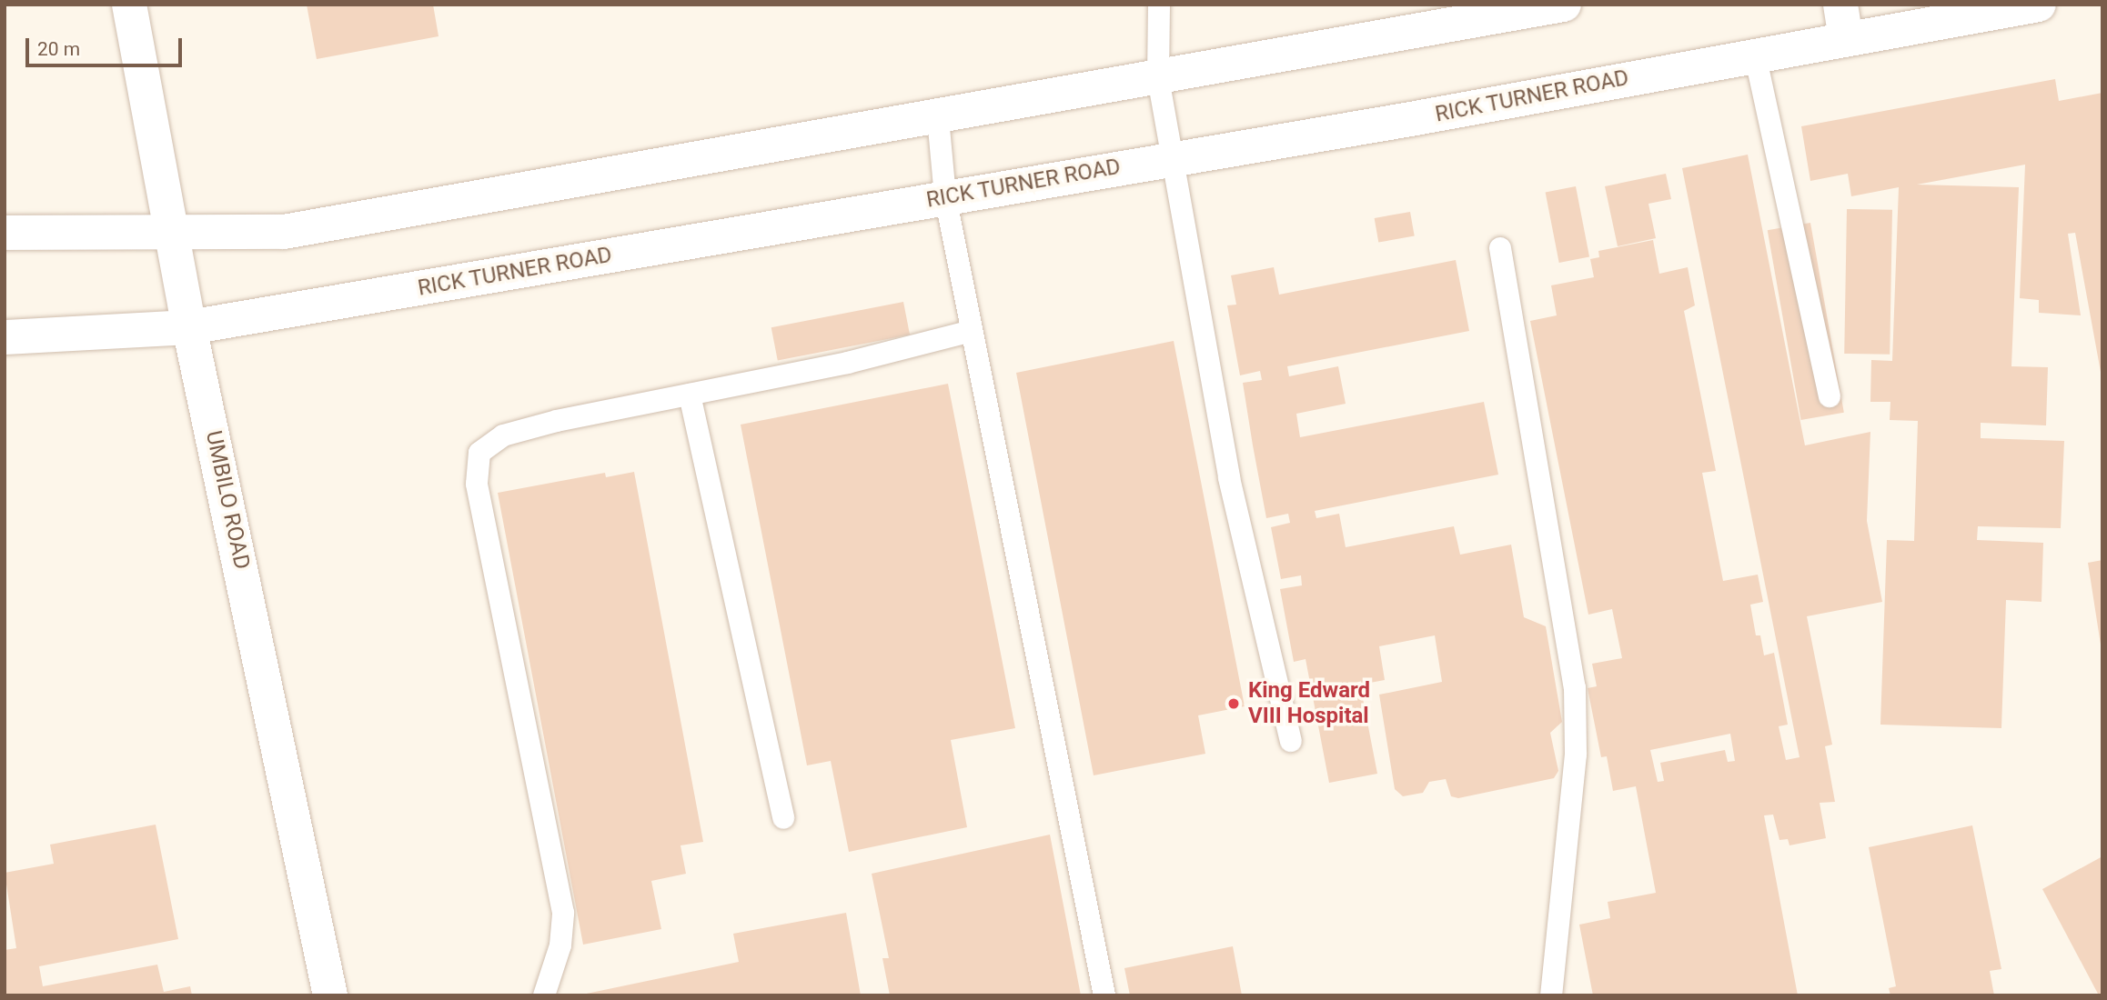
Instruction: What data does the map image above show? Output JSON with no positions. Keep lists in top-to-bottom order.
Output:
{
  "streets": {
    "main road": ["RICK TURNER ROAD", "UMBILO ROAD"]
  },
  "crossings": [
    ["RICK TURNER ROAD", "UMBILO ROAD"]
  ],
  "places": ["King Edward VIII Hospital"],
  "scale_bar": "20 m"
}
